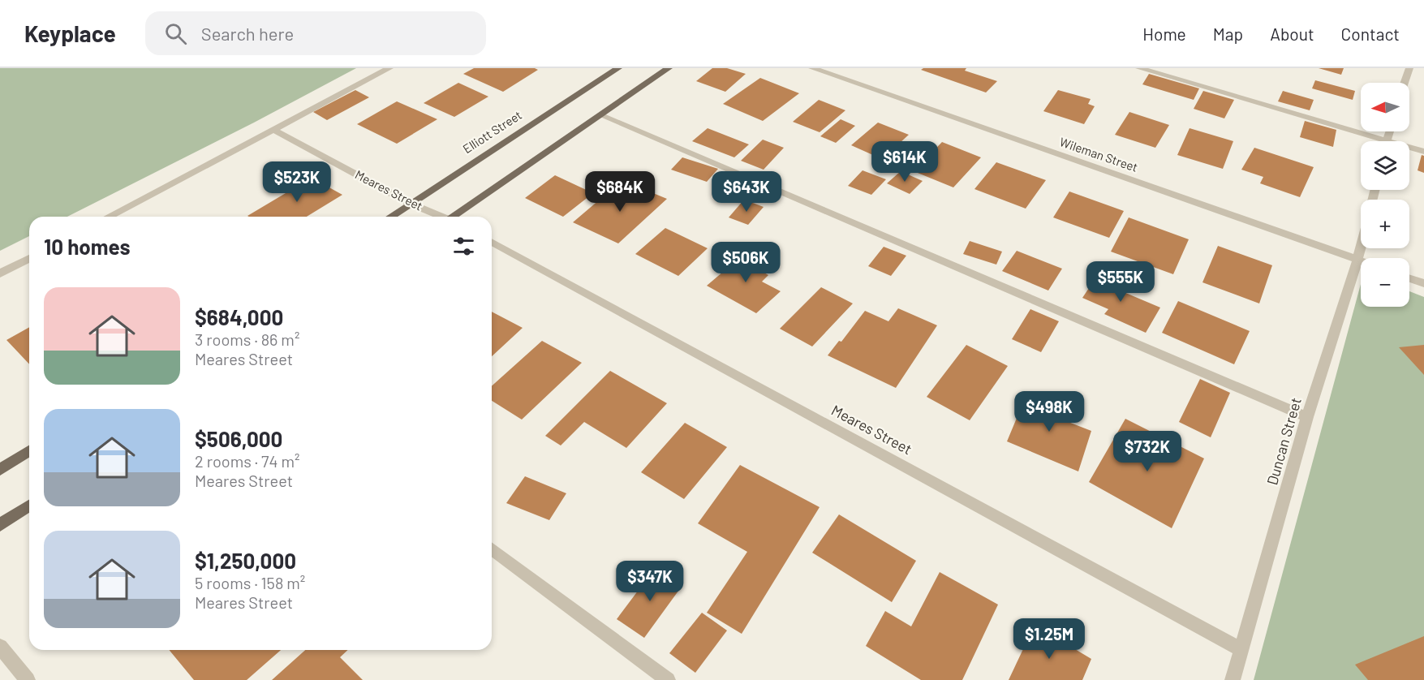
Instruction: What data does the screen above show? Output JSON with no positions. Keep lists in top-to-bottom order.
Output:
{
  "streets": {
    "main road": ["Elliott Street"],
    "street": ["Wileman Street", "Meares Street", "Duncan Street"]
  },
  "crossings": [
    ["Elliott Street", "Meares Street"],
    ["Wileman Street", "Duncan Street"],
    ["Meares Street", "Duncan Street"]
  ],
  "north": "left",
  "page": {
    "header": "Keyplace",
    "search": "Search here",
    "nav": [
      "Home",
      "Map",
      "About",
      "Contact"
    ],
    "map_buttons": ["+", "−"],
    "price": [
      "$614K",
      "$523K",
      "$684K",
      "$643K",
      "$506K",
      "$555K",
      "$498K",
      "$732K",
      "$347K",
      "$1.25M"
    ],
    "heading": "10 homes",
    "list": [
      {
        "name": "$684,000",
        "note": "3 rooms · 86 m² · Meares Street"
      },
      {
        "name": "$506,000",
        "note": "2 rooms · 74 m² · Meares Street"
      },
      {
        "name": "$1,250,000",
        "note": "5 rooms · 158 m² · Meares Street"
      }
    ]
  }
}
